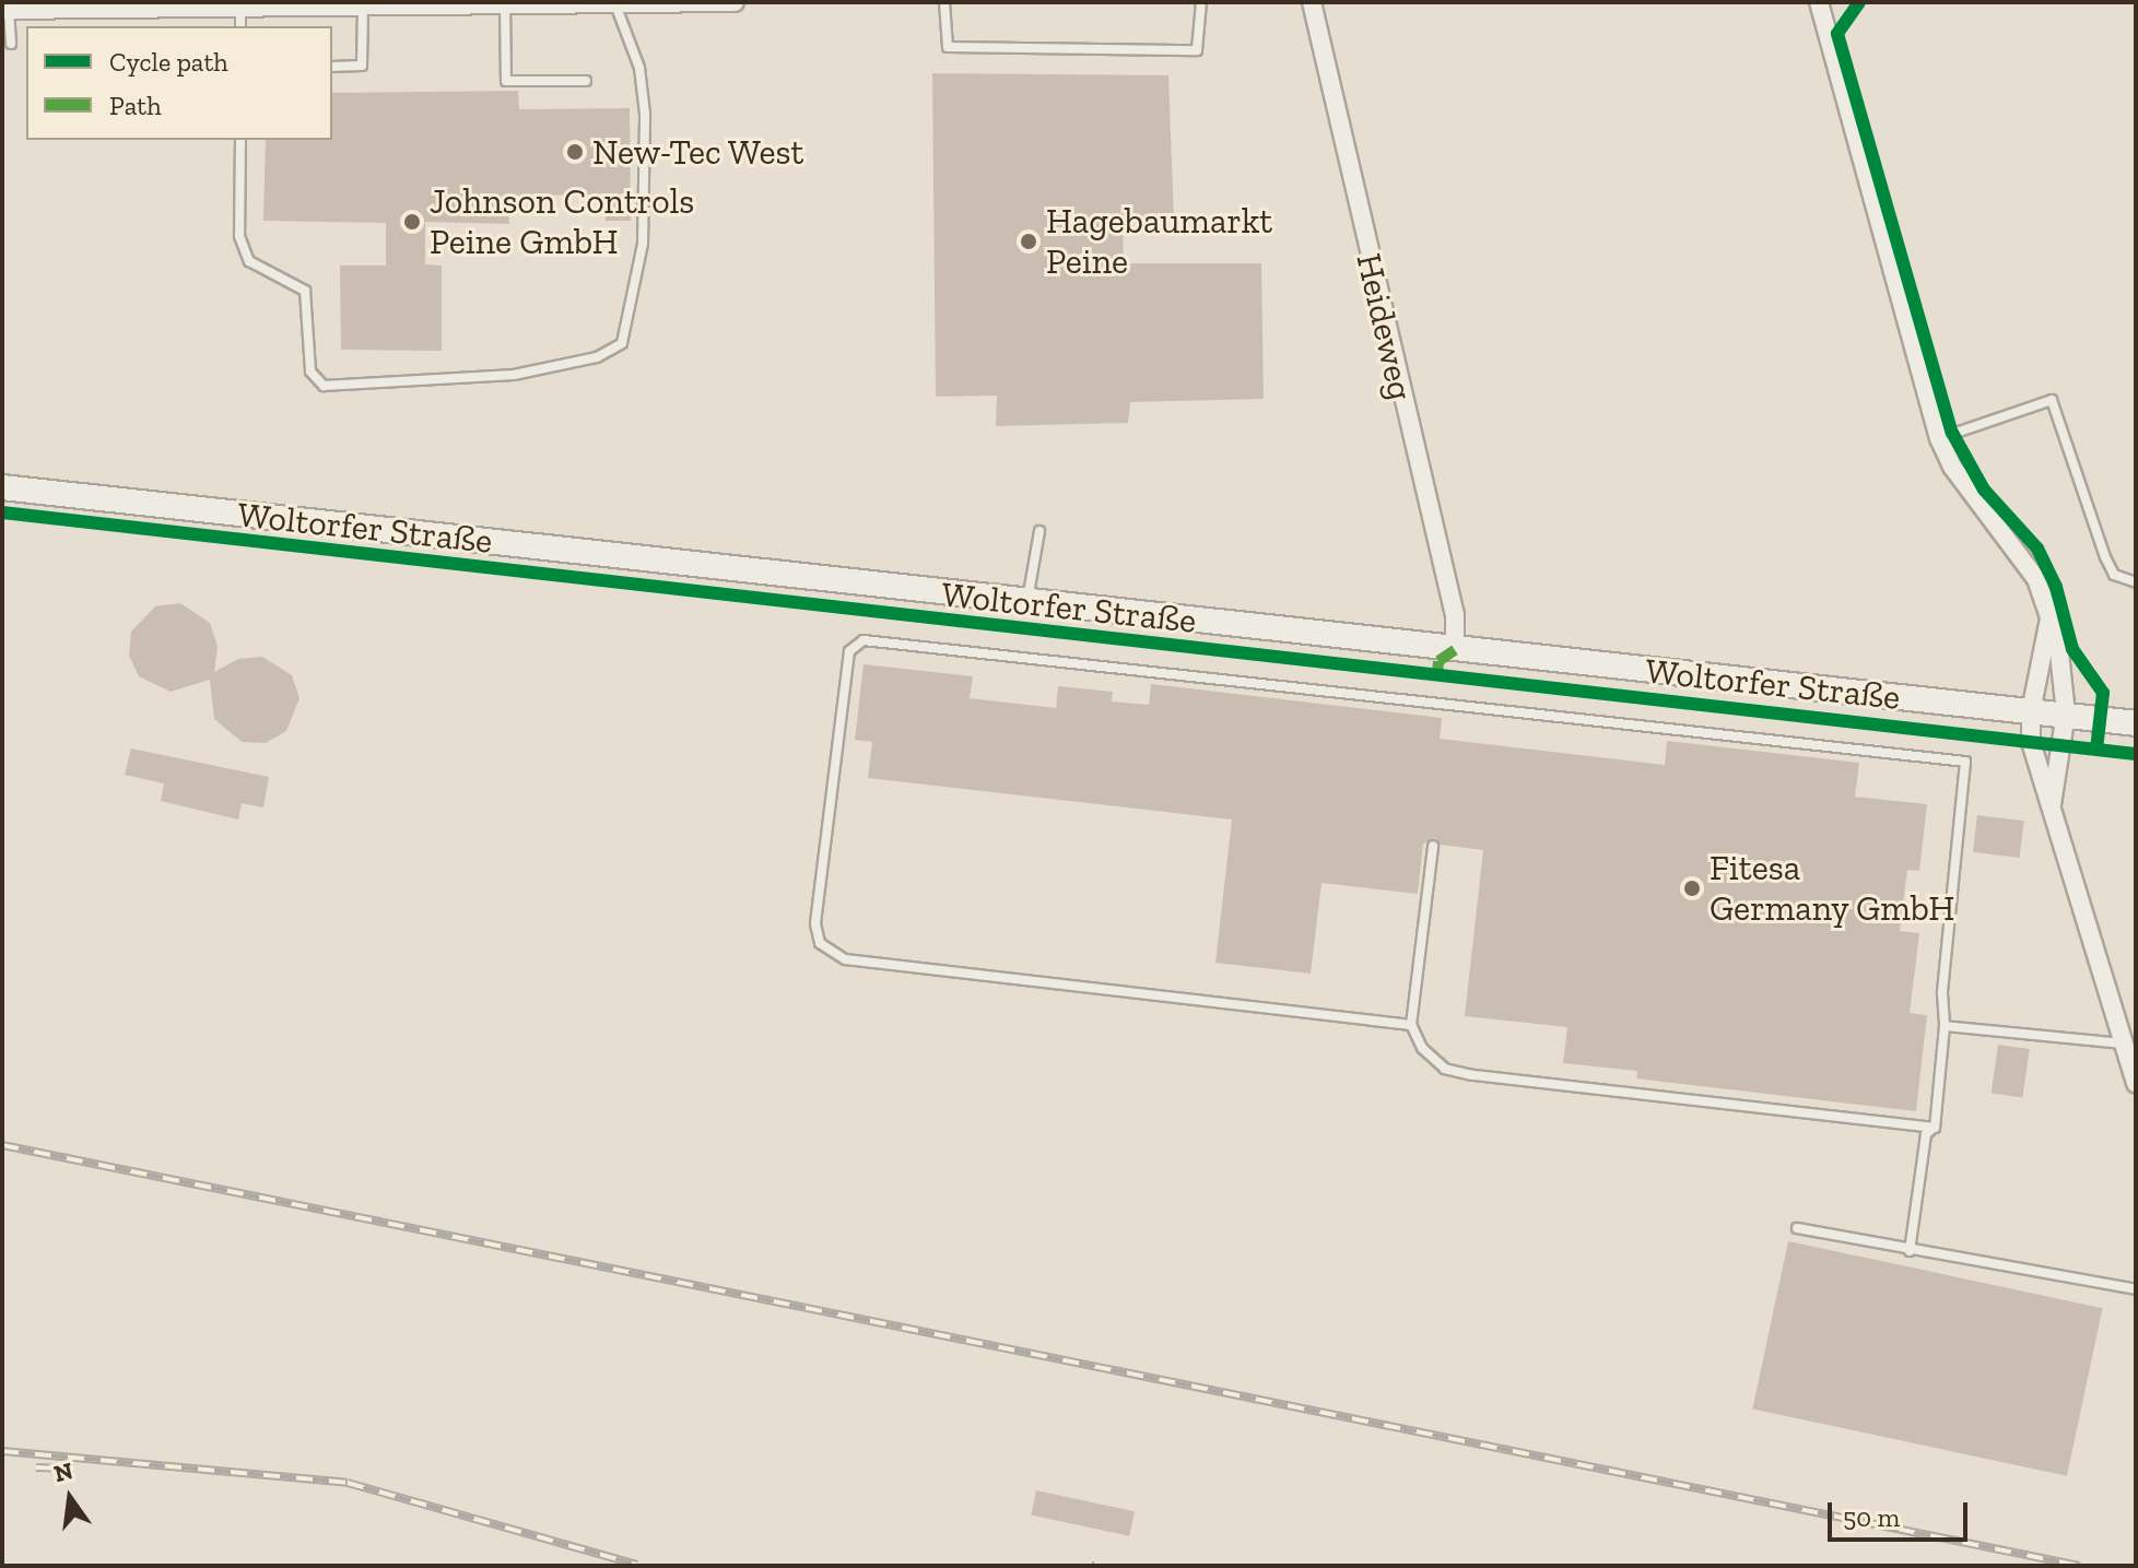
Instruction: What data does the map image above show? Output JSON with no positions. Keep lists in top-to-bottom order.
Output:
{
  "streets": {
    "main road": ["Woltorfer Straße"],
    "street": ["Heideweg"]
  },
  "crossings": [
    ["Heideweg", "Woltorfer Straße"]
  ],
  "places": [
    "New-Tec West",
    "Johnson Controls Peine GmbH",
    "Hagebaumarkt Peine",
    "Fitesa Germany GmbH"
  ],
  "legend": ["Cycle path", "Path"],
  "scale_bar": "50 m",
  "north": "top"
}
